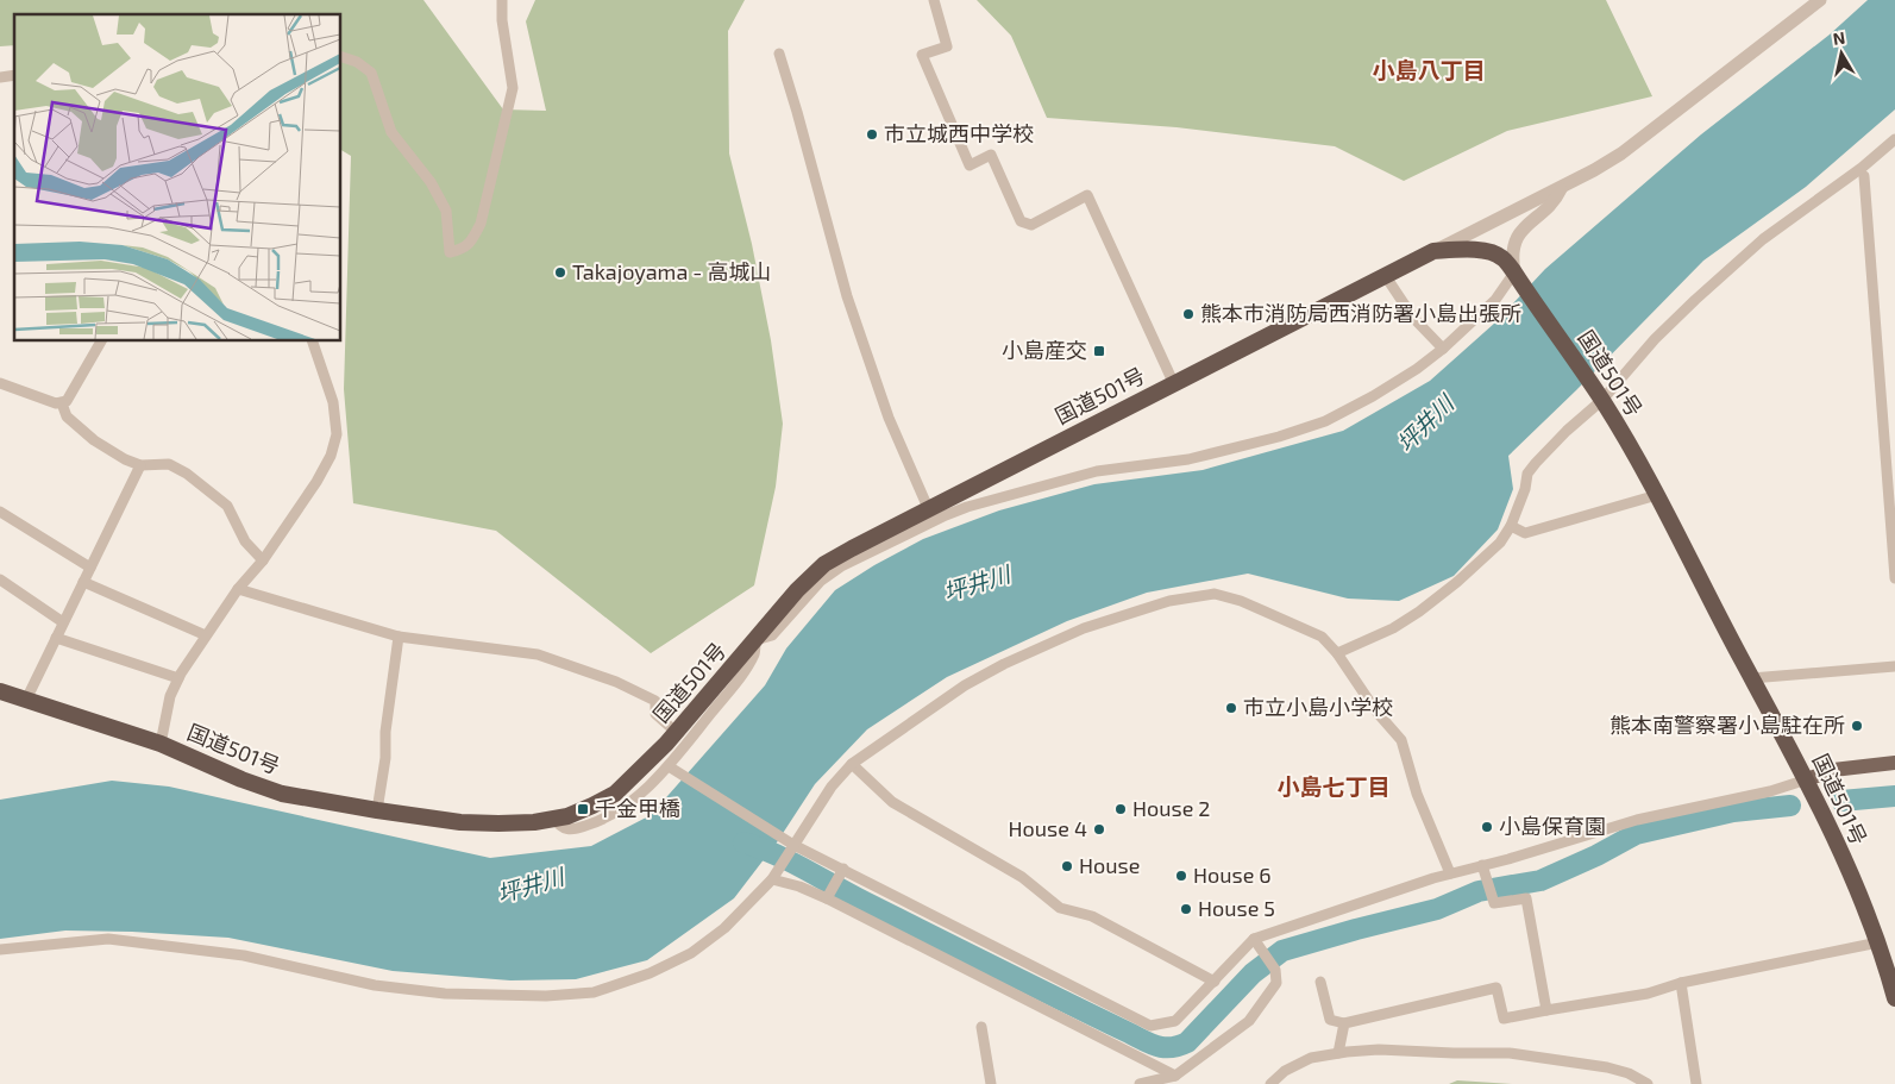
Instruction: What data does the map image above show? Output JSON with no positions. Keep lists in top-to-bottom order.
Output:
{
  "streets": {
    "highway": ["国道501号"]
  },
  "districts": ["小島八丁目", "小島七丁目"],
  "water": ["坪井川"],
  "places": {
    "other": [
      "市立城西中学校",
      "Takajoyama - 高城山",
      "熊本市消防局西消防署小島出張所",
      "市立小島小学校",
      "熊本南警察署小島駐在所",
      "House 2",
      "小島保育園",
      "House 4",
      "House",
      "House 6",
      "House 5"
    ],
    "transit": ["小島産交", "千金甲橋"]
  },
  "north": "top"
}
